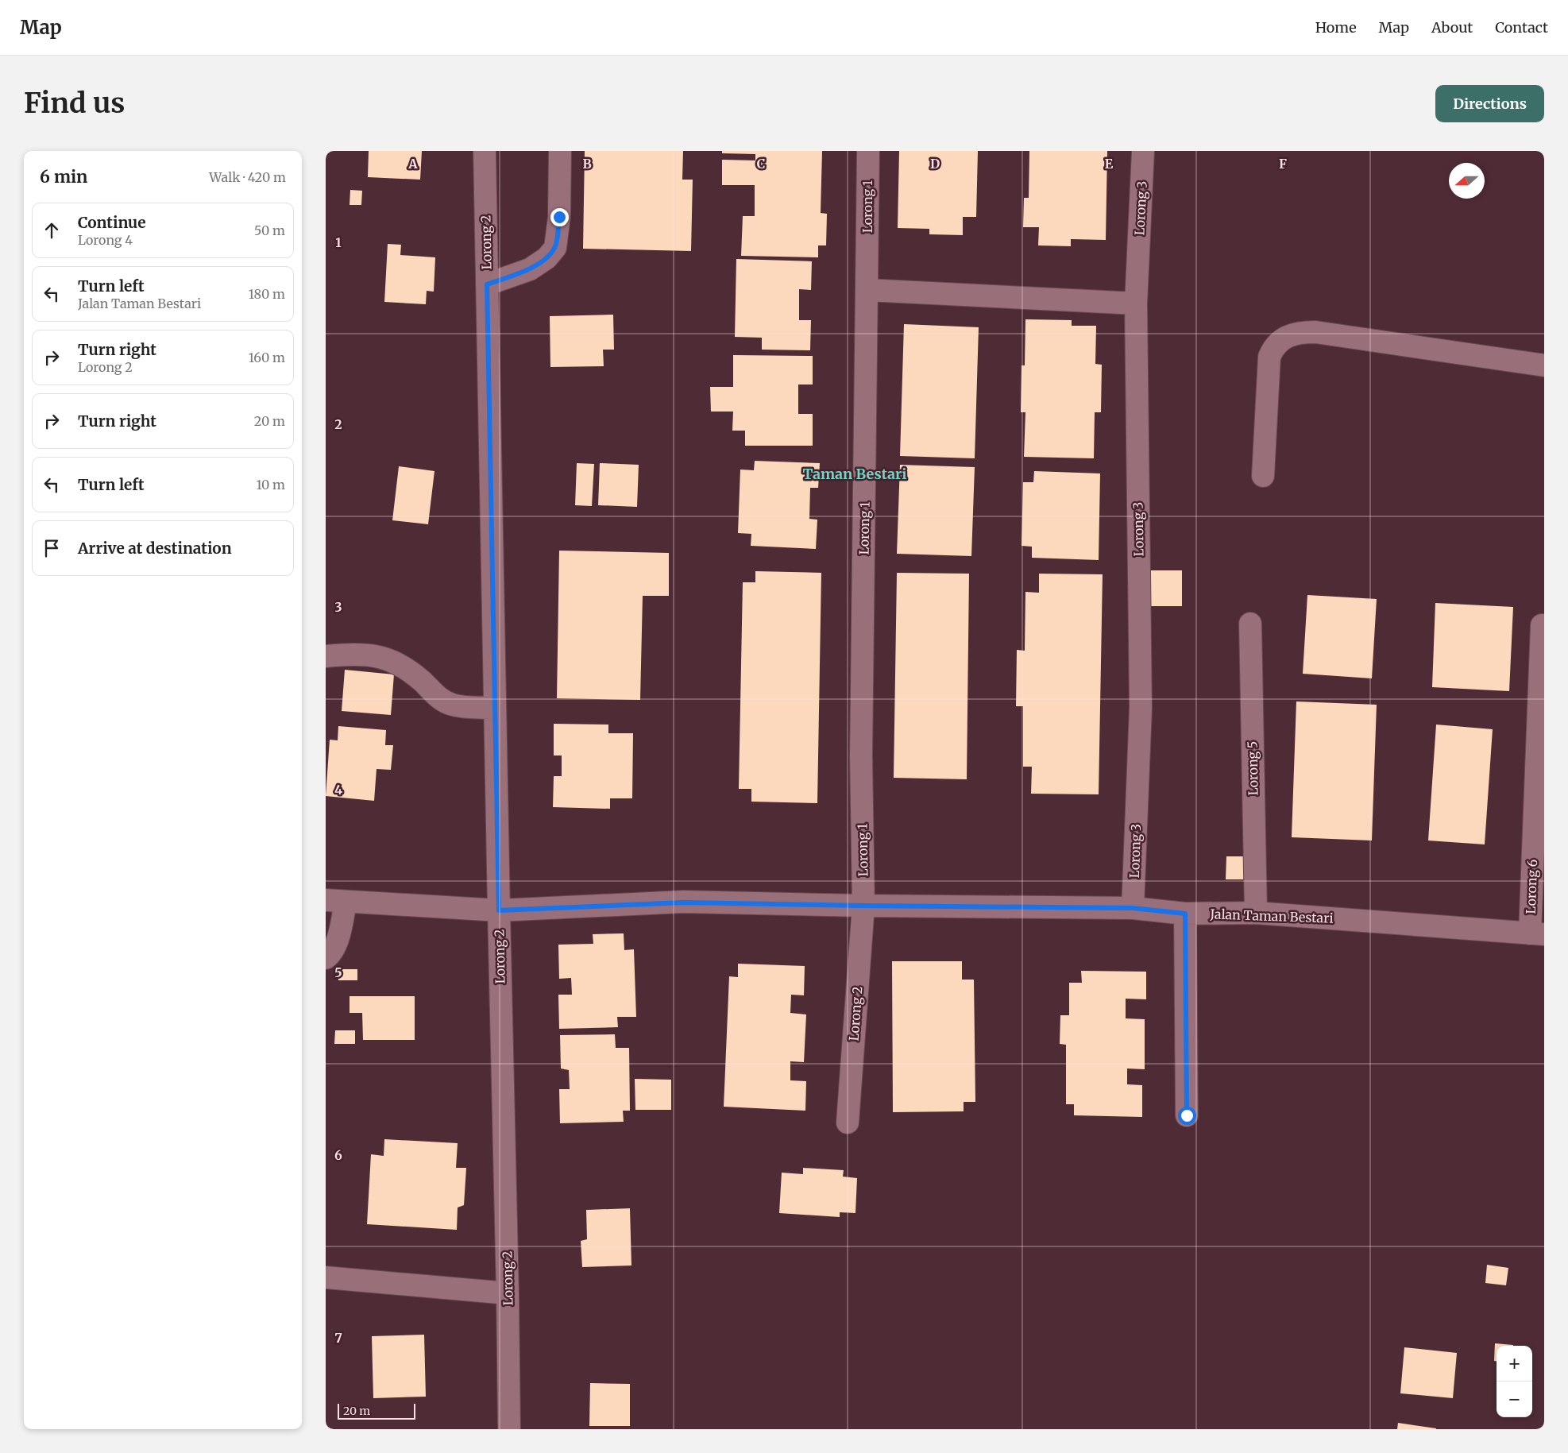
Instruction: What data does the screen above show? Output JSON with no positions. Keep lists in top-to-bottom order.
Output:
{
  "streets": {
    "street": [
      "Lorong 1",
      "Lorong 3",
      "Lorong 2",
      "Lorong 5",
      "Lorong 6",
      "Jalan Taman Bestari"
    ]
  },
  "crossings": [
    ["Lorong 1", "Lorong 2"],
    ["Lorong 1", "Jalan Taman Bestari"],
    ["Lorong 3", "Jalan Taman Bestari"],
    ["Lorong 2", "Jalan Taman Bestari"],
    ["Lorong 5", "Jalan Taman Bestari"],
    ["Lorong 6", "Jalan Taman Bestari"]
  ],
  "districts": ["Taman Bestari"],
  "scale_bar": "20 m",
  "north": "left",
  "page": {
    "header": "Map",
    "nav": [
      "Home",
      "Map",
      "About",
      "Contact"
    ],
    "buttons": "Directions",
    "title": "Find us",
    "heading": ["6 min", "Walk · 420 m"],
    "list": [
      ["Continue", "Lorong 4", "50 m"],
      ["Turn left", "Jalan Taman Bestari", "180 m"],
      ["Turn right", "Lorong 2", "160 m"],
      ["Turn right", "20 m"],
      ["Turn left", "10 m"],
      "Arrive at destination"
    ],
    "map_buttons": ["+", "−"],
    "scale": "20 m"
  },
  "grid": {
    "columns": [
      "A",
      "B",
      "C",
      "D",
      "E",
      "F"
    ],
    "rows": [
      "1",
      "2",
      "3",
      "4",
      "5",
      "6",
      "7"
    ]
  }
}
